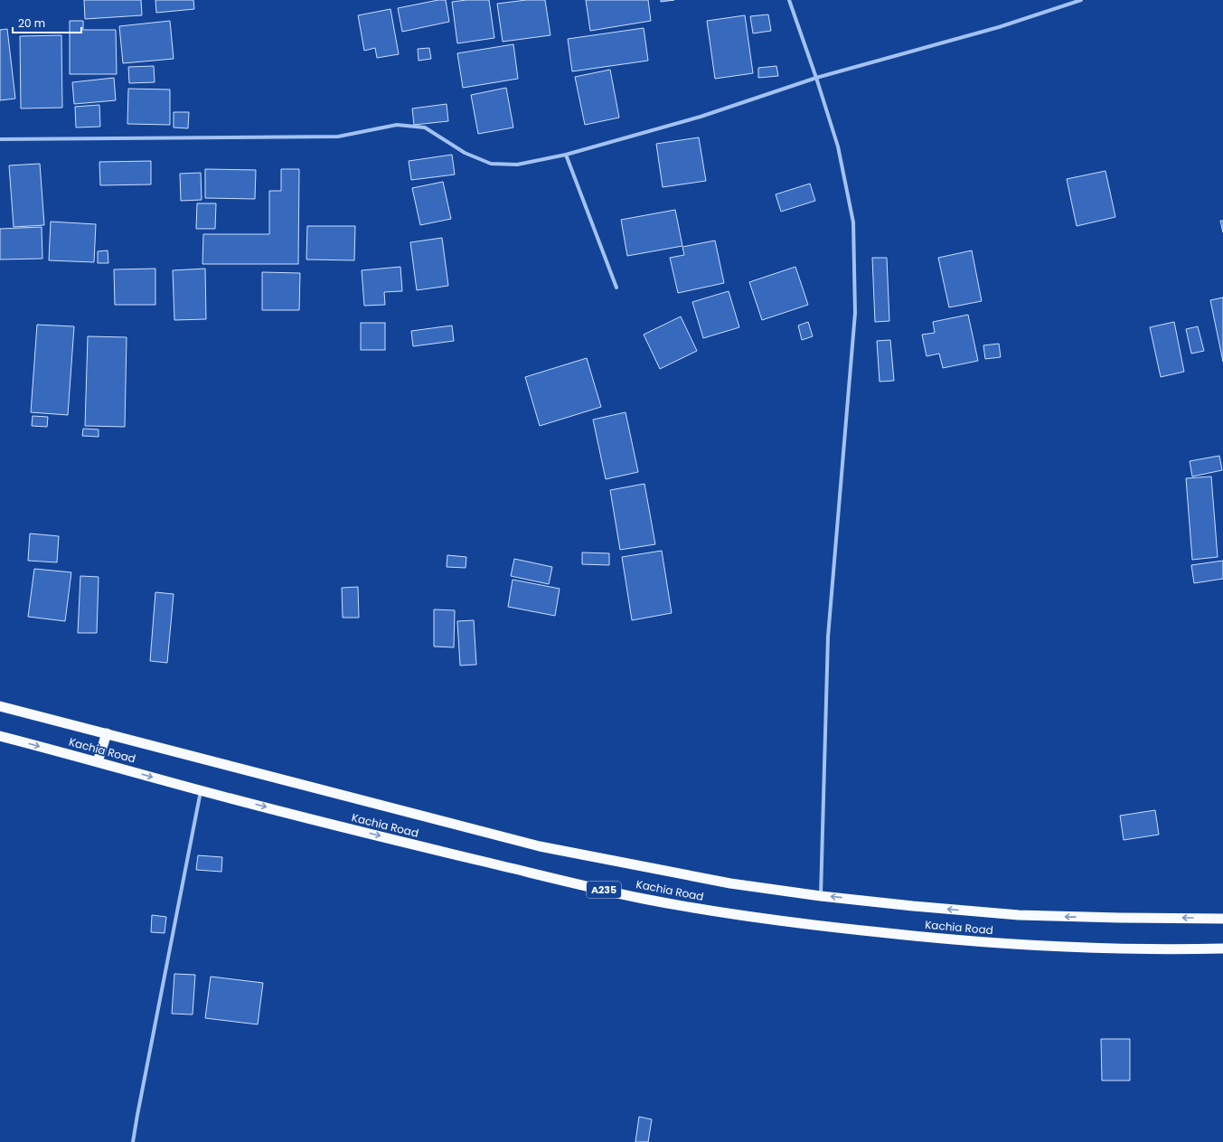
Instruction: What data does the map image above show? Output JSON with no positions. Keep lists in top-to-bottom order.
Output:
{
  "streets": {
    "highway": ["Kachia Road", "A235"]
  },
  "scale_bar": "20 m"
}
